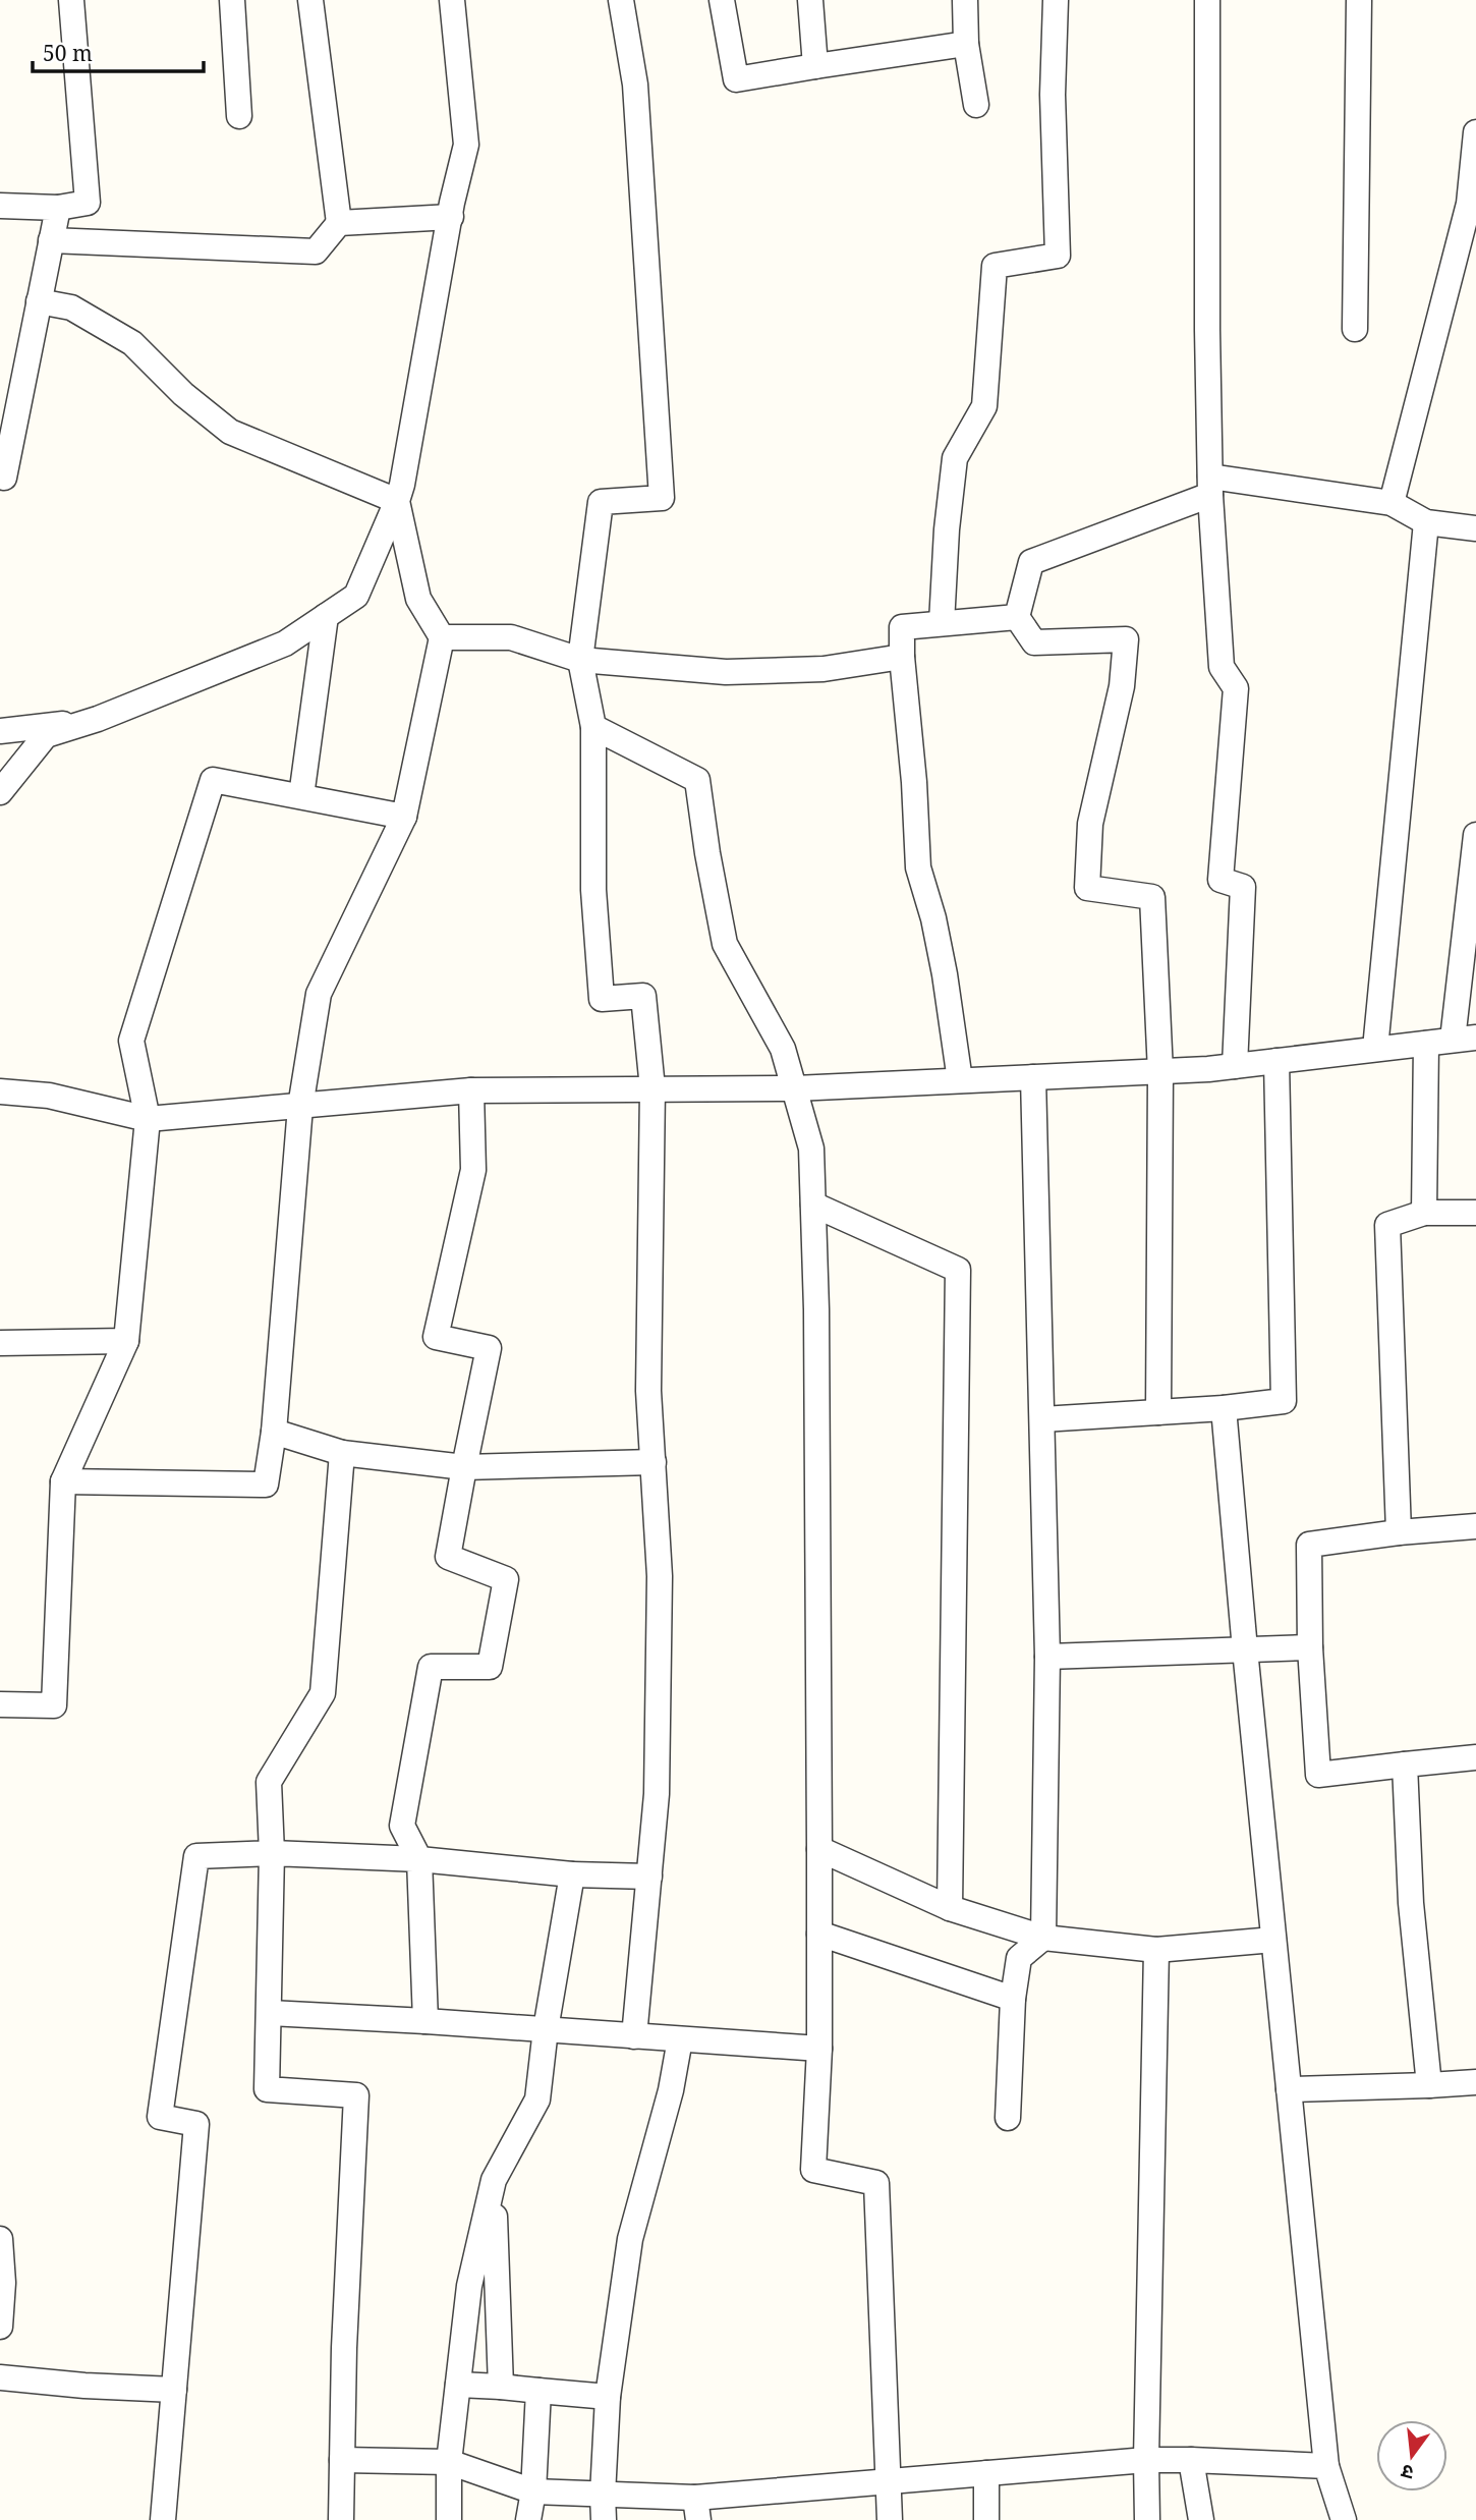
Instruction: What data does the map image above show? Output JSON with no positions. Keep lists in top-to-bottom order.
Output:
{
  "scale_bar": "50 m",
  "north": "bottom"
}
